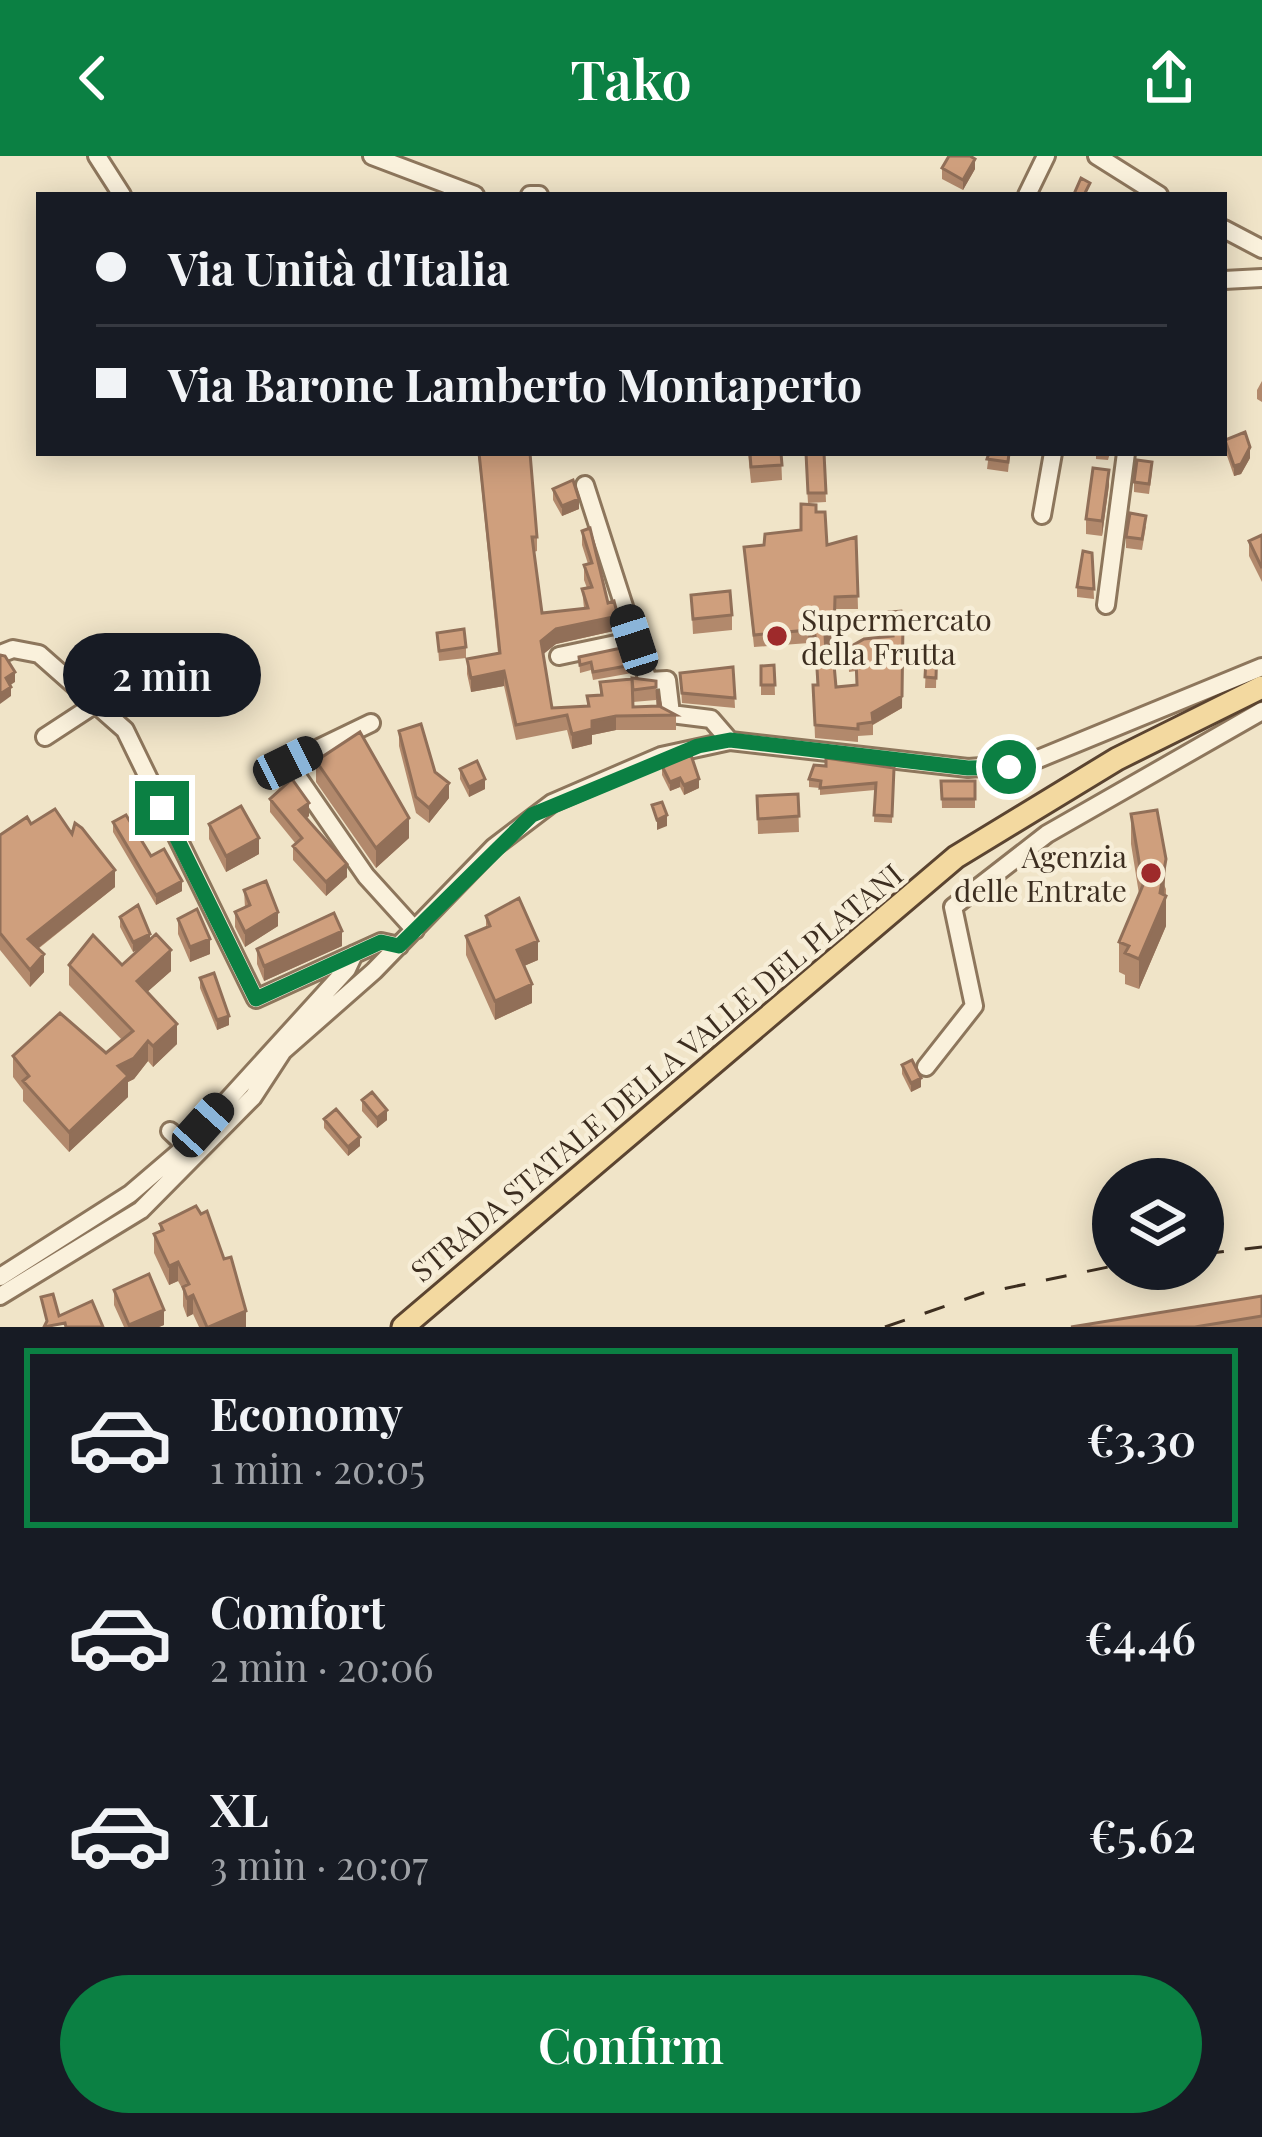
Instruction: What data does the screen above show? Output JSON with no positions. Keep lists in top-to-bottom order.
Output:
{
  "streets": {
    "main road": ["STRADA STATALE DELLA VALLE DEL PLATANI"]
  },
  "places": ["Supermercato della Frutta", "Agenzia delle Entrate"],
  "page": {
    "header": "Tako",
    "banner": ["Via Unità d'Italia", "Via Barone Lamberto Montaperto"],
    "bubble": "2 min",
    "list": [
      {
        "name": "Economy",
        "note": "1 min · 20:05",
        "value": "€3.30"
      },
      {
        "name": "Comfort",
        "note": "2 min · 20:06",
        "value": "€4.46"
      },
      {
        "name": "XL",
        "note": "3 min · 20:07",
        "value": "€5.62"
      }
    ],
    "buttons": "Confirm"
  }
}
